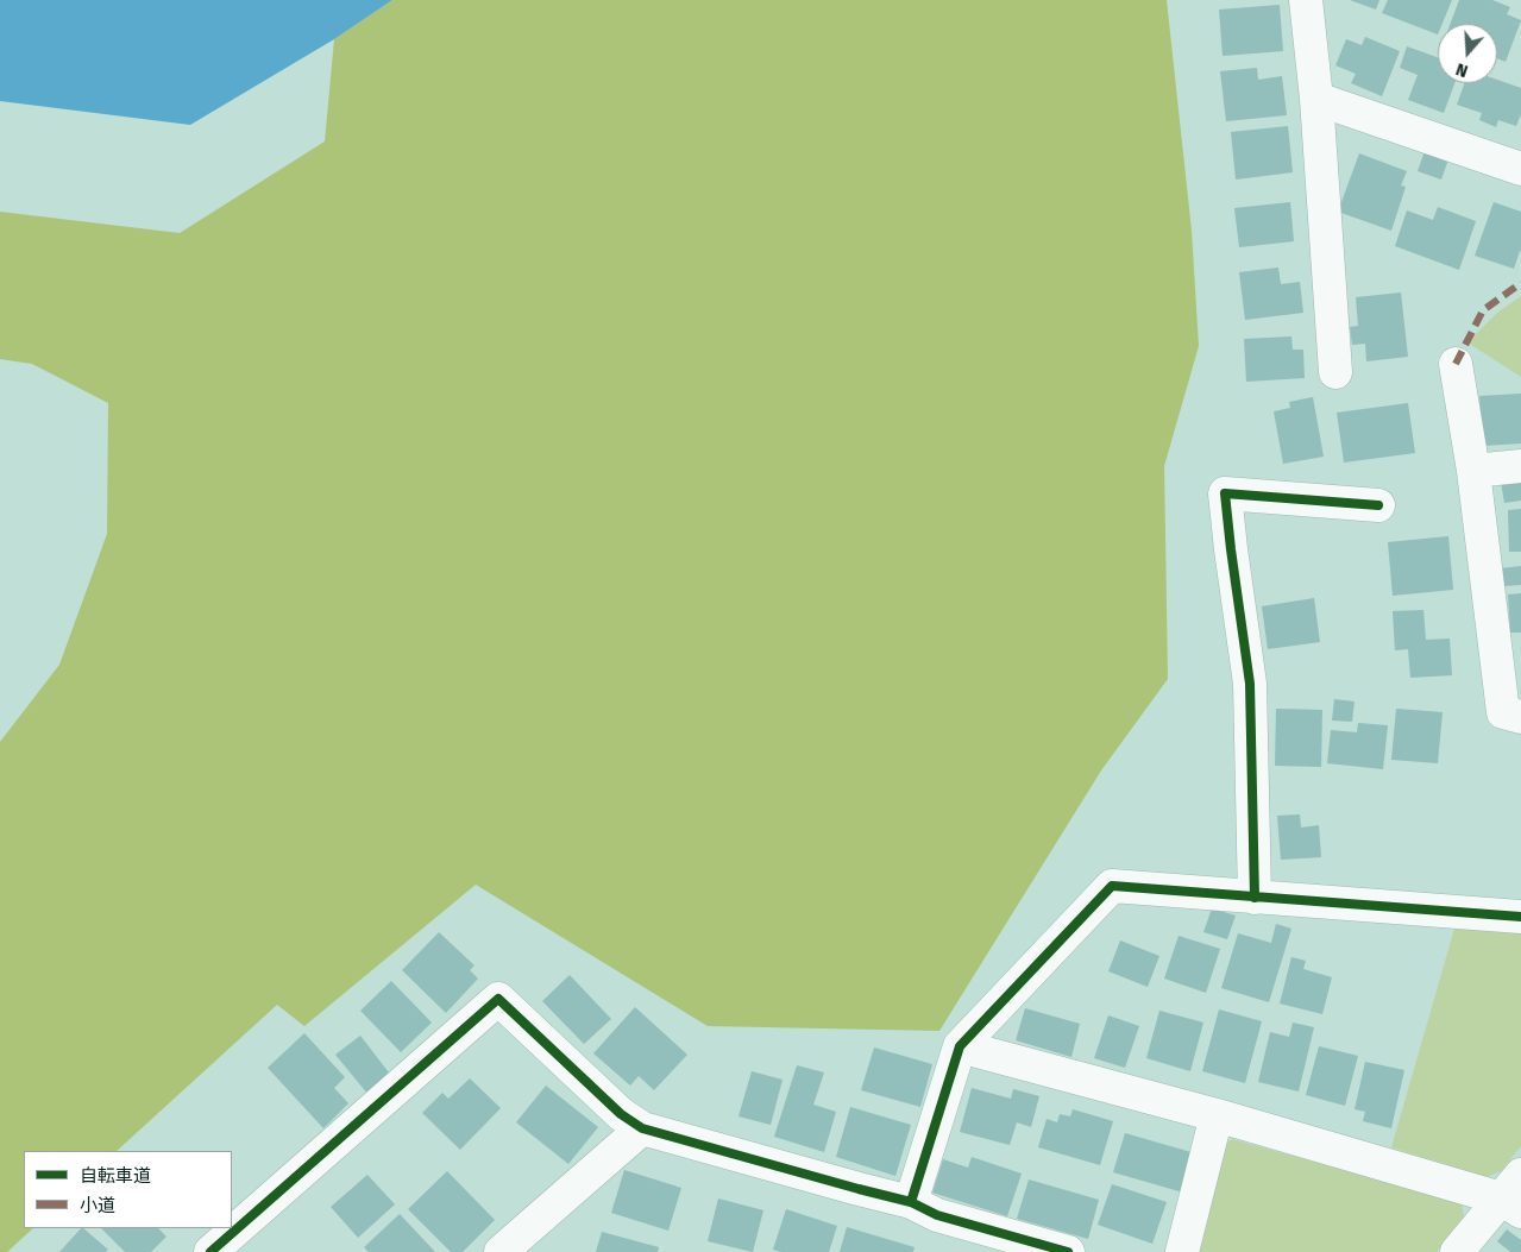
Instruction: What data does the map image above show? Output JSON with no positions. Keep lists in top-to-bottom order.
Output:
{
  "legend": ["自転車道", "小道"],
  "north": "bottom"
}
